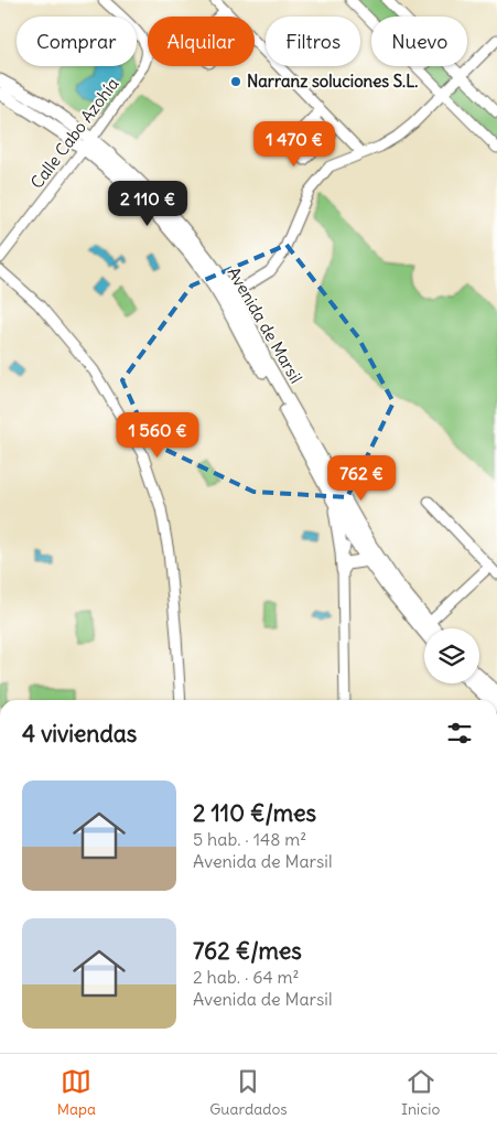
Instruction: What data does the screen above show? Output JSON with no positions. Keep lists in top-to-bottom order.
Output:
{
  "streets": {
    "street": ["Calle Cabo Azohía", "Avenida de Marsil"]
  },
  "crossings": [
    ["Calle Cabo Azohía", "Avenida de Marsil"]
  ],
  "places": ["Narranz soluciones S.L."],
  "page": {
    "chip": [
      "Comprar",
      "Alquilar",
      "Filtros",
      "Nuevo"
    ],
    "price": [
      "1 470 €",
      "2 110 €",
      "1 560 €",
      "762 €"
    ],
    "heading": "4 viviendas",
    "list": [
      {
        "name": "2 110 €/mes",
        "note": "5 hab. · 148 m² · Avenida de Marsil"
      },
      {
        "name": "762 €/mes",
        "note": "2 hab. · 64 m² · Avenida de Marsil"
      }
    ],
    "tabs": ["Mapa", "Guardados", "Inicio"]
  }
}
